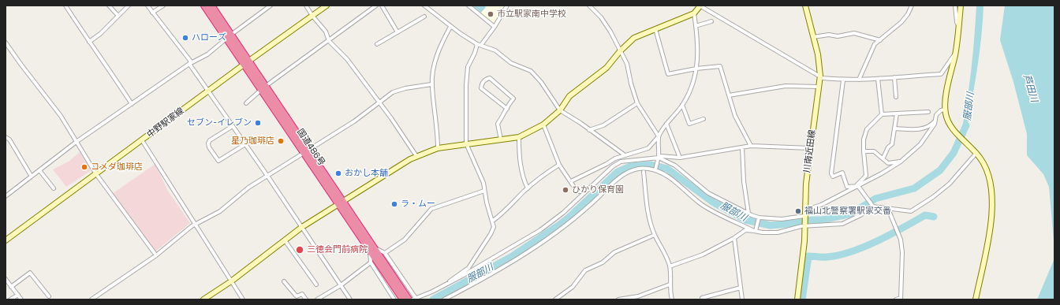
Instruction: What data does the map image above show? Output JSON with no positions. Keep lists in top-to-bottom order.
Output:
{
  "streets": {
    "highway": ["国道486号"],
    "street": ["中野駅家線", "川南近田線"]
  },
  "crossings": [
    ["中野駅家線", "国道486号"]
  ],
  "water": ["芦田川", "服部川"],
  "places": [
    "市立駅家南中学校",
    "ハローズ",
    "セブン-イレブン",
    "星乃珈琲店",
    "コメダ珈琲店",
    "おかし本舗",
    "ひかり保育園",
    "ラ・ムー",
    "福山北警察署駅家交番",
    "三徳会門前病院"
  ]
}
